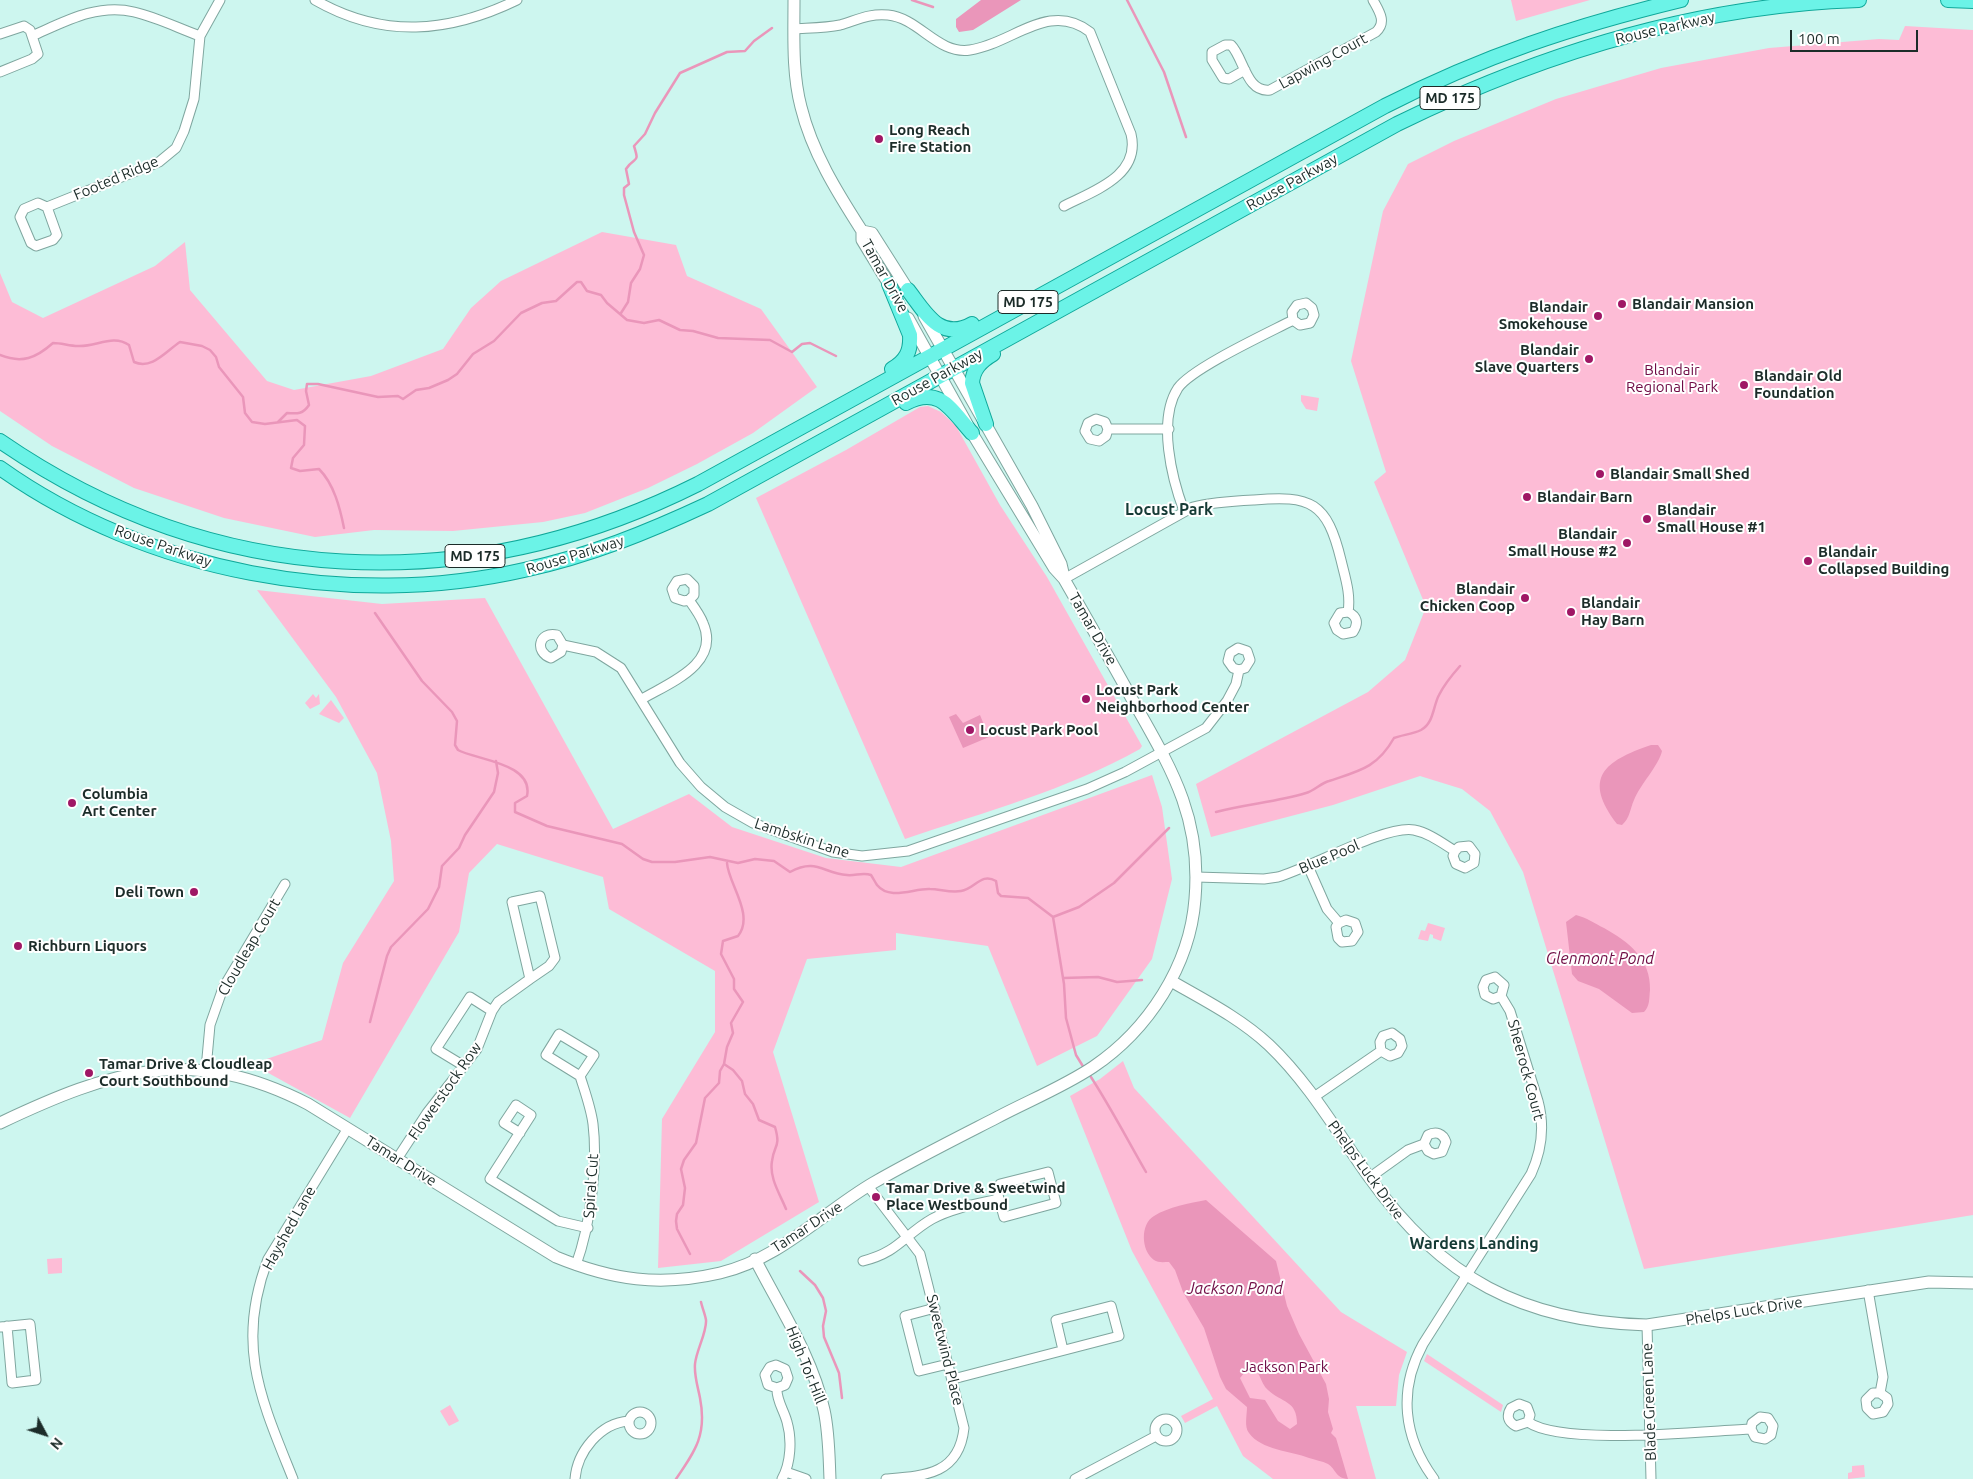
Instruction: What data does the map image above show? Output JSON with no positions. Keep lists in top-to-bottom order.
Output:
{
  "streets": {
    "main road": ["Rouse Parkway", "MD 175"],
    "street": [
      "Lapwing Court",
      "Footed Ridge",
      "Tamar Drive",
      "Lambskin Lane",
      "Blue Pool",
      "Cloudleap Court",
      "Sheerock Court",
      "Flowerstock Row",
      "Phelps Luck Drive",
      "Spiral Cut",
      "Hayshed Lane",
      "Sweetwind Place",
      "High Tor Hill",
      "Blade Green Lane"
    ]
  },
  "crossings": [
    ["Rouse Parkway", "Tamar Drive"],
    ["Tamar Drive", "Lambskin Lane"],
    ["Tamar Drive", "Blue Pool"],
    ["Tamar Drive", "Cloudleap Court"],
    ["Tamar Drive", "Flowerstock Row"],
    ["Tamar Drive", "Phelps Luck Drive"],
    ["Tamar Drive", "Spiral Cut"],
    ["Tamar Drive", "Hayshed Lane"],
    ["Tamar Drive", "Sweetwind Place"],
    ["Tamar Drive", "High Tor Hill"],
    ["Sheerock Court", "Phelps Luck Drive"],
    ["Phelps Luck Drive", "Blade Green Lane"]
  ],
  "districts": ["Locust Park", "Wardens Landing"],
  "water": ["Glenmont Pond", "Jackson Pond"],
  "parks": ["Blandair Regional Park", "Jackson Park"],
  "places": [
    "Long Reach Fire Station",
    "Blandair Mansion",
    "Blandair Smokehouse",
    "Blandair Slave Quarters",
    "Blandair Old Foundation",
    "Blandair Small Shed",
    "Blandair Barn",
    "Blandair Small House #1",
    "Blandair Small House #2",
    "Blandair Collapsed Building",
    "Blandair Chicken Coop",
    "Blandair Hay Barn",
    "Locust Park Neighborhood Center",
    "Locust Park Pool",
    "Columbia Art Center",
    "Deli Town",
    "Richburn Liquors",
    "Tamar Drive & Cloudleap Court Southbound",
    "Tamar Drive & Sweetwind Place Westbound"
  ],
  "scale_bar": "100 m",
  "north": "bottom right"
}
